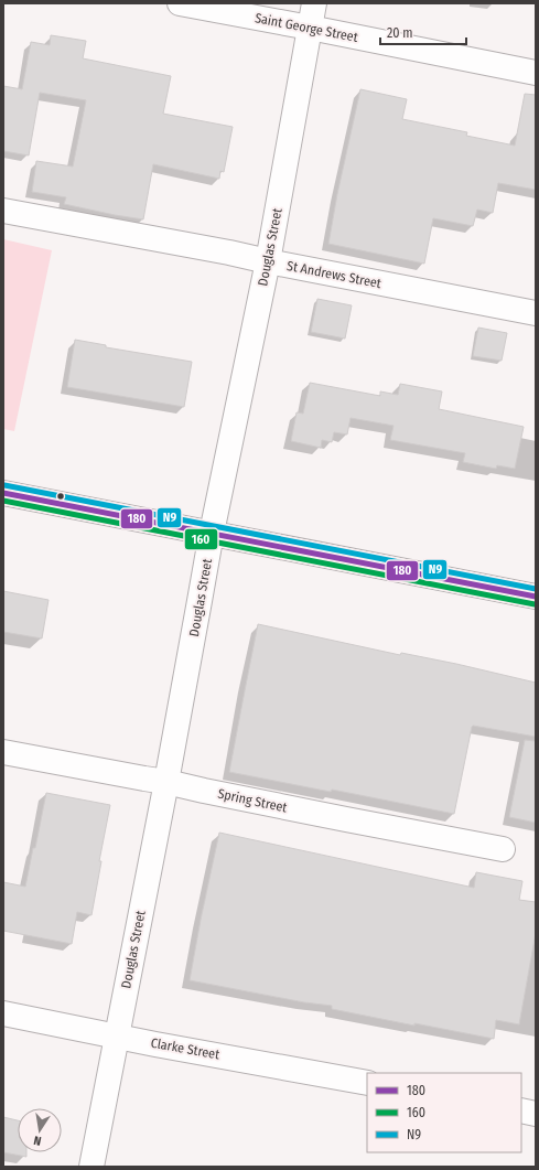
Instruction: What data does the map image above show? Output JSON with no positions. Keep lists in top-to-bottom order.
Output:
{
  "streets": {
    "street": [
      "Saint George Street",
      "Douglas Street",
      "St Andrews Street",
      "Spring Street",
      "Clarke Street"
    ]
  },
  "crossings": [
    ["Saint George Street", "Douglas Street"],
    ["Douglas Street", "St Andrews Street"],
    ["Douglas Street", "Spring Street"],
    ["Douglas Street", "Clarke Street"]
  ],
  "lines": ["transit line N9", "transit line 180", "transit line 160"],
  "legend": ["180", "160", "N9"],
  "scale_bar": "20 m",
  "north": "bottom"
}
